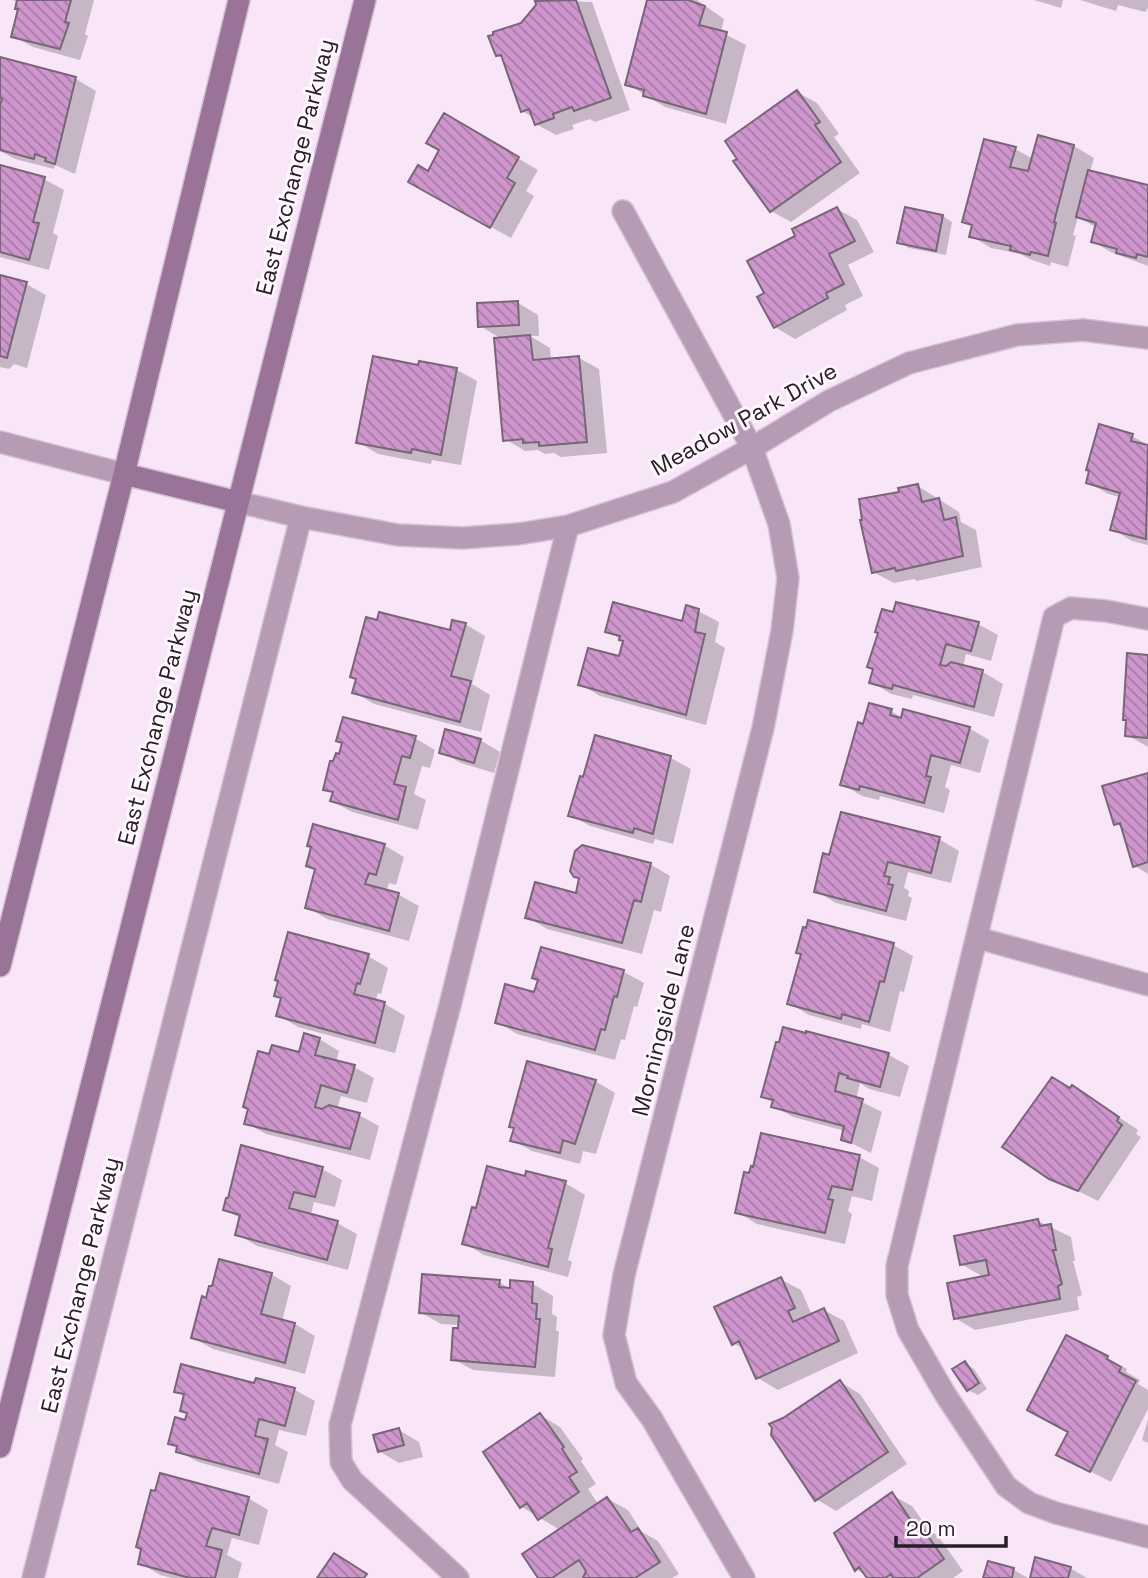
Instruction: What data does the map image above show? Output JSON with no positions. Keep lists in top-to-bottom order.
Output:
{
  "streets": {
    "main road": ["East Exchange Parkway"],
    "street": ["Meadow Park Drive", "Morningside Lane"]
  },
  "crossings": [
    ["East Exchange Parkway", "Meadow Park Drive"],
    ["Meadow Park Drive", "Morningside Lane"]
  ],
  "scale_bar": "20 m"
}
